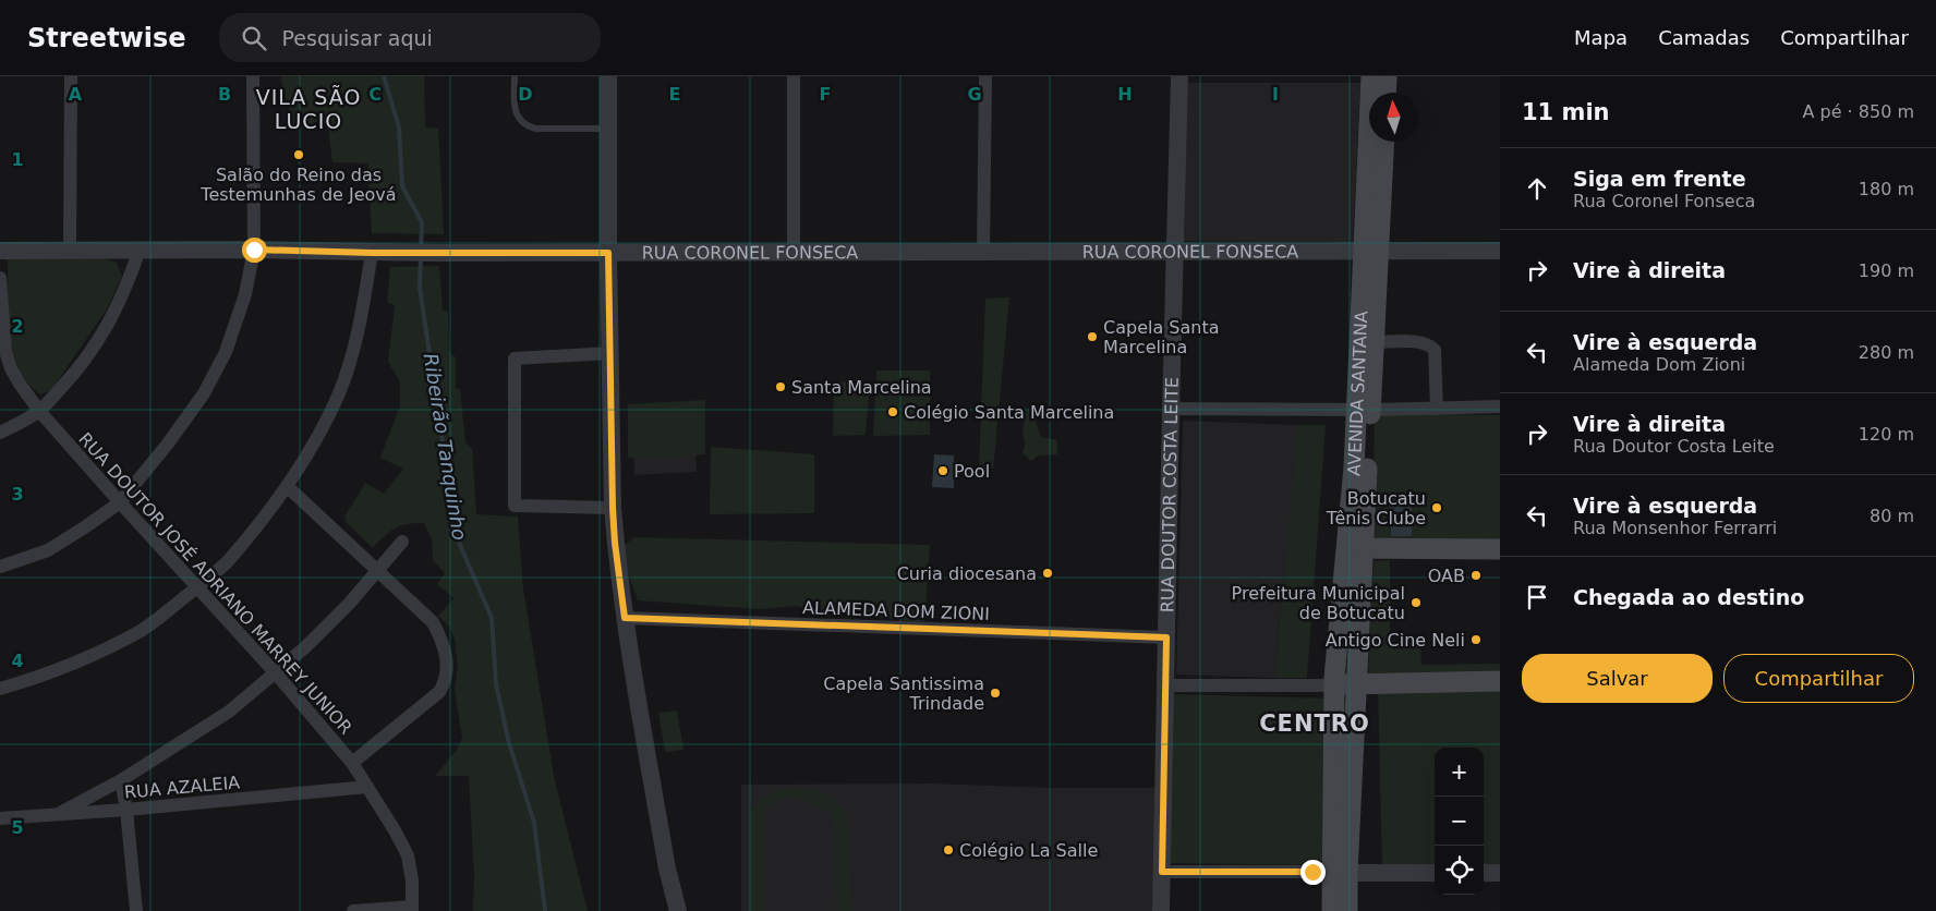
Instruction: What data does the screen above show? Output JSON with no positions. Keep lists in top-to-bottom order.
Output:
{
  "streets": {
    "main road": ["AVENIDA SANTANA"],
    "street": [
      "RUA CORONEL FONSECA",
      "RUA DOUTOR COSTA LEITE",
      "RUA DOUTOR JOSÉ ADRIANO MARREY JUNIOR",
      "ALAMEDA DOM ZIONI",
      "RUA AZALEIA"
    ]
  },
  "crossings": [
    ["RUA CORONEL FONSECA", "AVENIDA SANTANA"],
    ["RUA CORONEL FONSECA", "RUA DOUTOR COSTA LEITE"],
    ["RUA DOUTOR COSTA LEITE", "ALAMEDA DOM ZIONI"],
    ["RUA DOUTOR JOSÉ ADRIANO MARREY JUNIOR", "RUA AZALEIA"]
  ],
  "districts": ["VILA SÃO LUCIO", "CENTRO"],
  "water": ["Ribeirão Tanquinho"],
  "places": [
    "Salão do Reino das Testemunhas de Jeová",
    "Capela Santa Marcelina",
    "Santa Marcelina",
    "Colégio Santa Marcelina",
    "Pool",
    "Botucatu Tênis Clube",
    "Curia diocesana",
    "OAB",
    "Prefeitura Municipal de Botucatu",
    "Antigo Cine Neli",
    "Capela Santissima Trindade",
    "Colégio La Salle"
  ],
  "north": "top",
  "page": {
    "header": "Streetwise",
    "search": "Pesquisar aqui",
    "nav": ["Mapa", "Camadas", "Compartilhar"],
    "heading": ["11 min", "A pé · 850 m"],
    "list": [
      ["Siga em frente", "Rua Coronel Fonseca", "180 m"],
      ["Vire à direita", "190 m"],
      ["Vire à esquerda", "Alameda Dom Zioni", "280 m"],
      ["Vire à direita", "Rua Doutor Costa Leite", "120 m"],
      ["Vire à esquerda", "Rua Monsenhor Ferrarri", "80 m"],
      "Chegada ao destino"
    ],
    "buttons": ["Salvar", "Compartilhar"],
    "map_buttons": ["+", "−"]
  },
  "grid": {
    "columns": [
      "A",
      "B",
      "C",
      "D",
      "E",
      "F",
      "G",
      "H",
      "I"
    ],
    "rows": [
      "1",
      "2",
      "3",
      "4",
      "5"
    ]
  }
}
